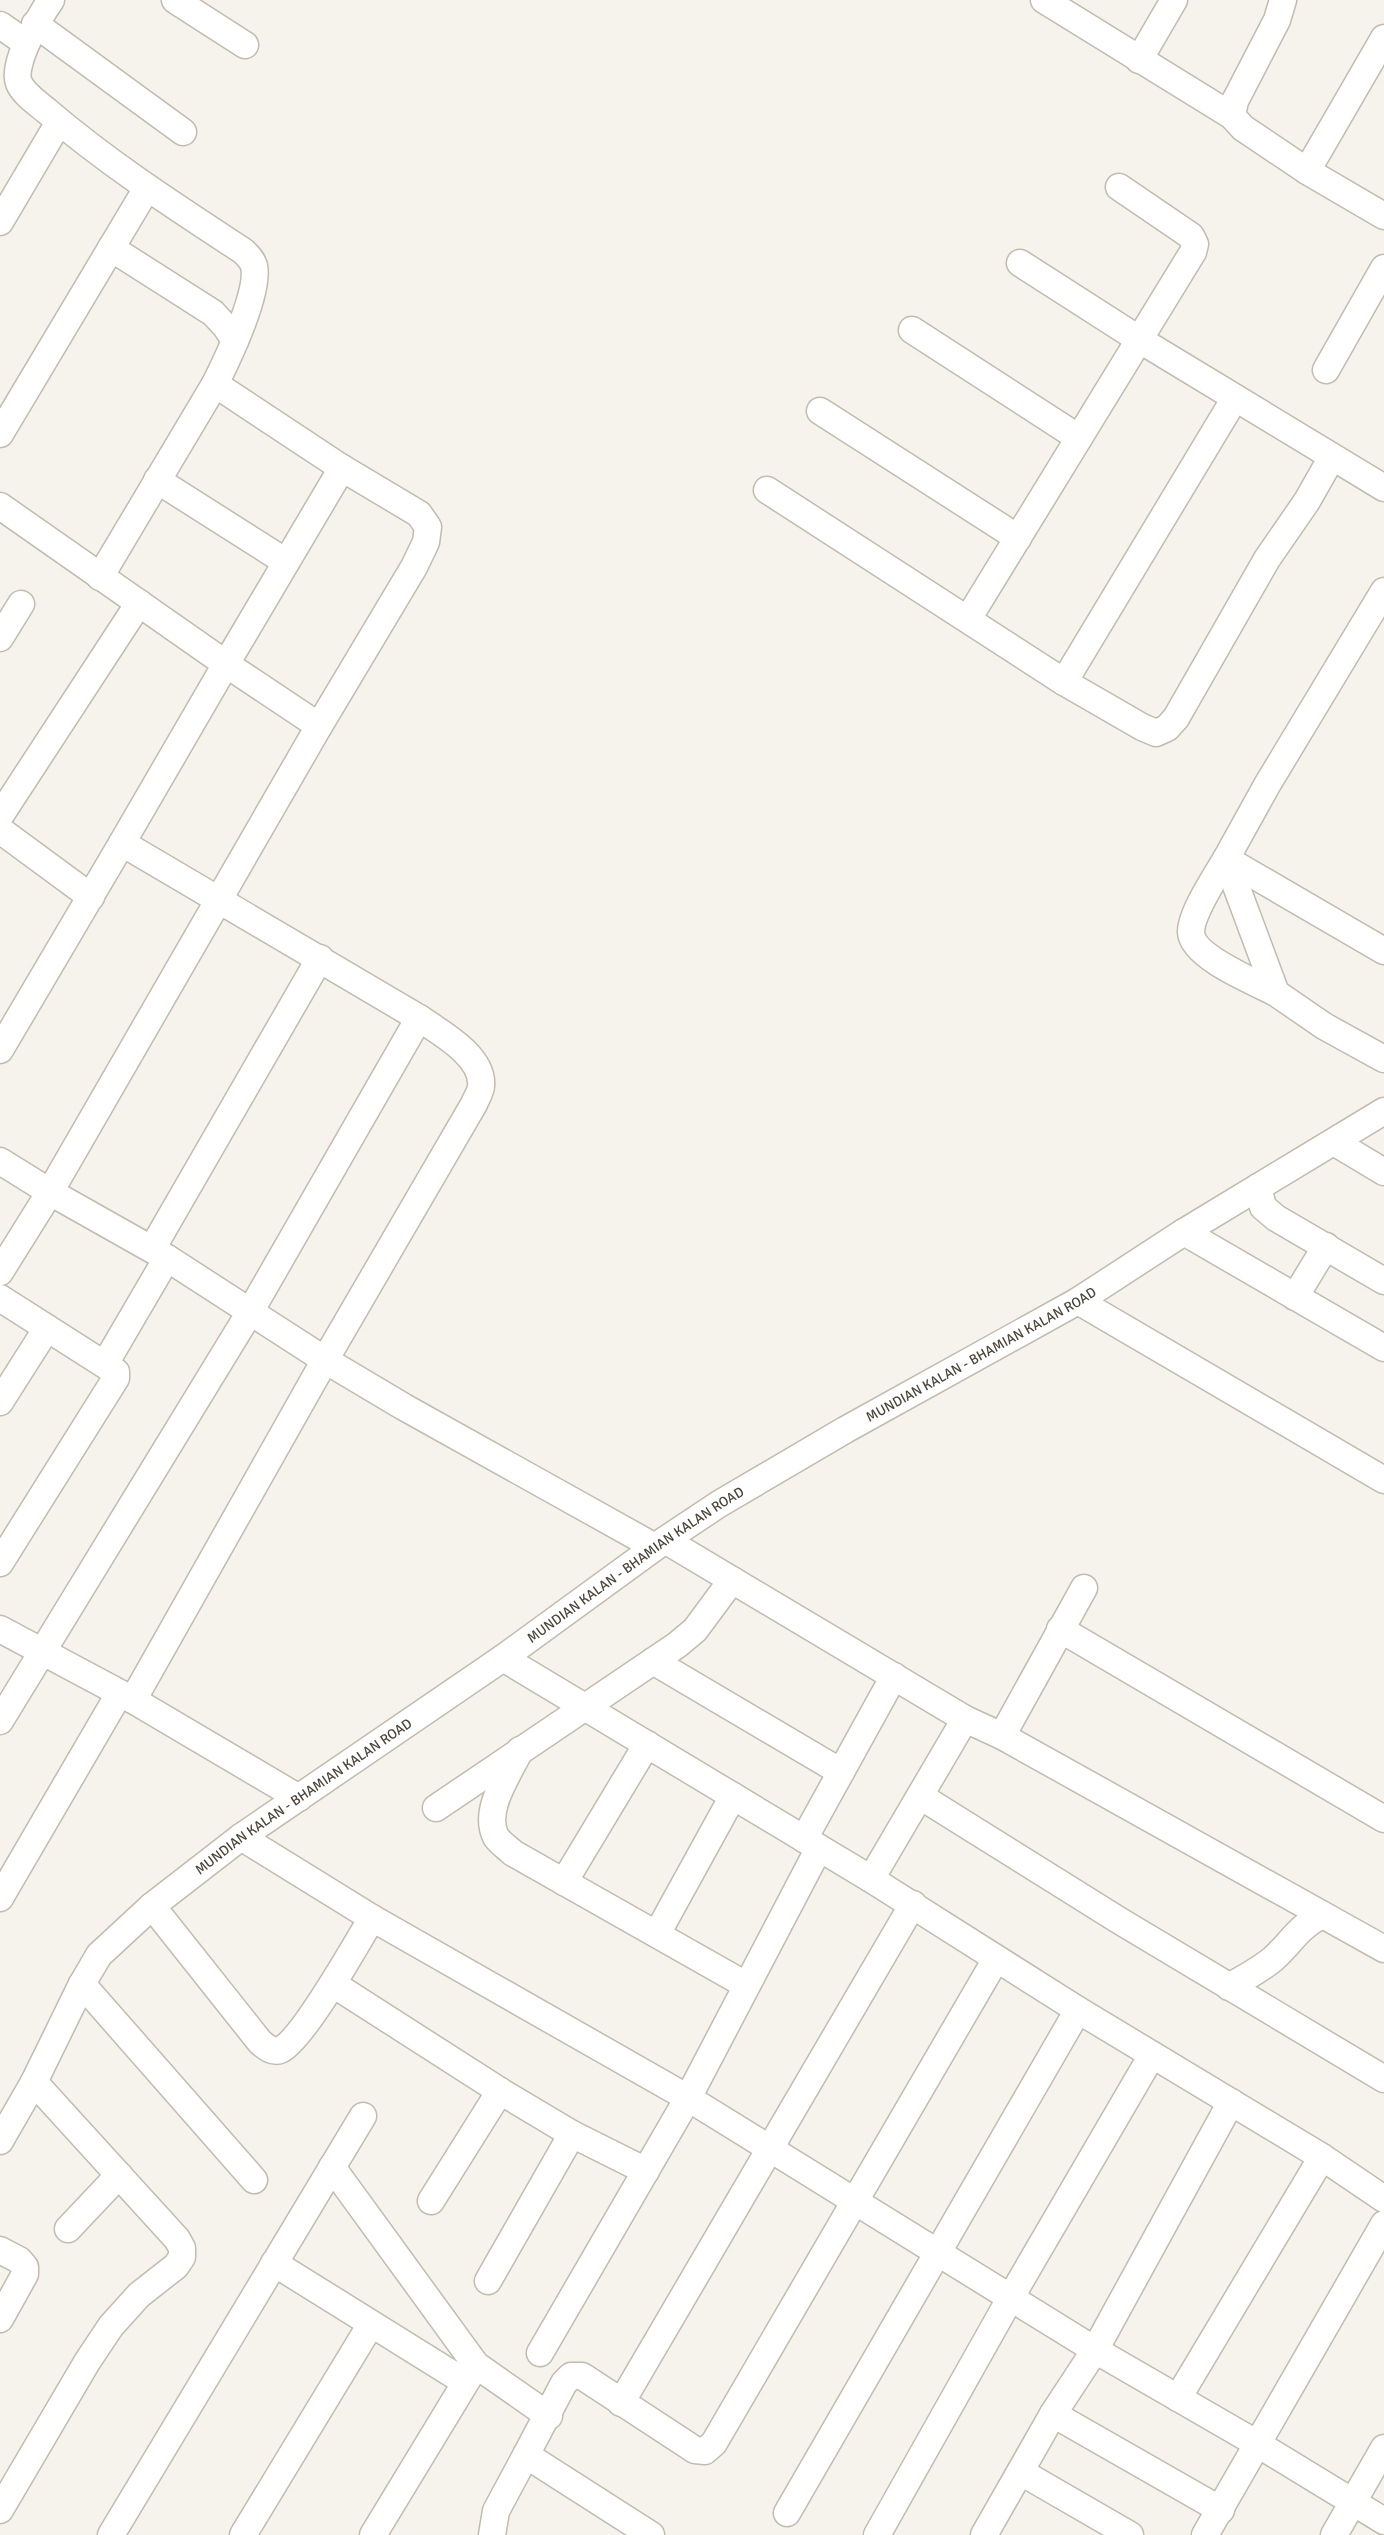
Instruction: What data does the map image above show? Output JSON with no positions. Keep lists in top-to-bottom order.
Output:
{
  "streets": {
    "street": ["MUNDIAN KALAN - BHAMIAN KALAN ROAD"]
  }
}
